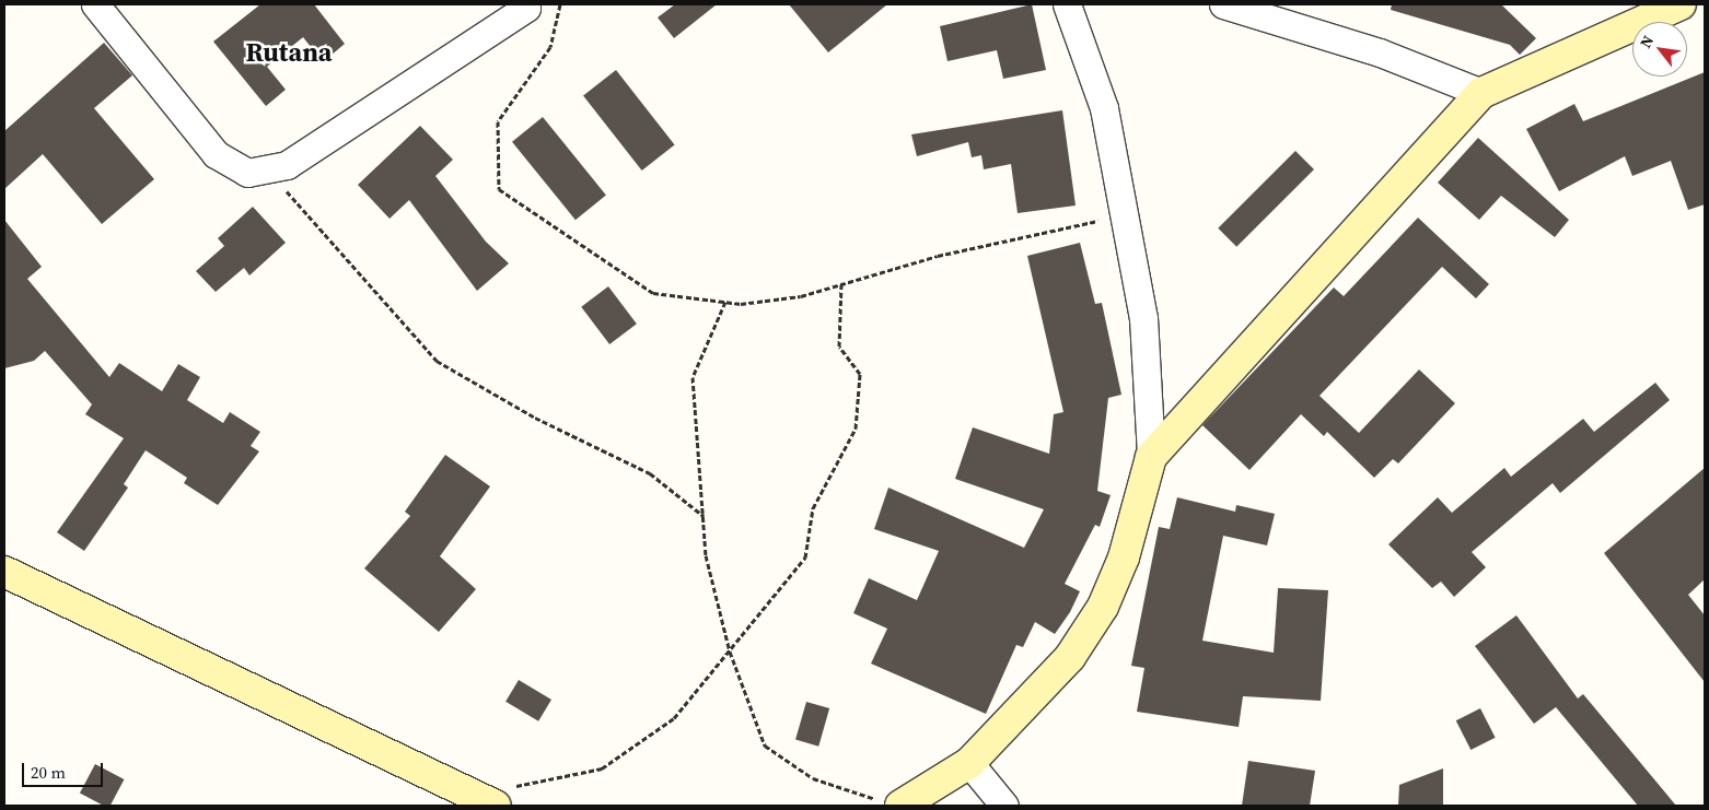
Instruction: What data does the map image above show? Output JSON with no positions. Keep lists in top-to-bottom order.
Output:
{
  "districts": ["Rutana"],
  "scale_bar": "20 m",
  "north": "top left"
}
